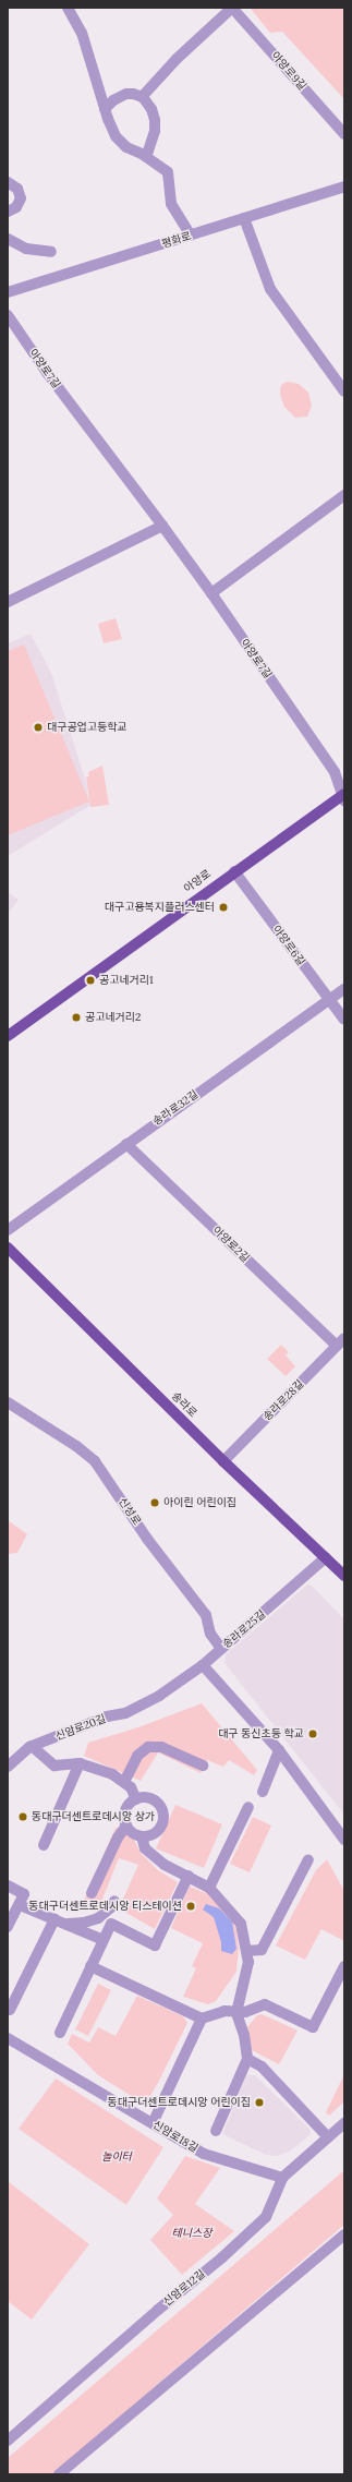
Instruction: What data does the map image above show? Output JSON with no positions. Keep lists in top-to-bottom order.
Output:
{
  "streets": {
    "main road": ["아양로", "송라로"],
    "street": [
      "아양로9길",
      "평화로",
      "아양로7길",
      "아양로6길",
      "송라로32길",
      "아양로2길",
      "송라로28길",
      "신성로",
      "송라로25길",
      "신암로20길",
      "신암로18길",
      "신암로12길"
    ]
  },
  "crossings": [
    ["아양로7길", "아양로"],
    ["아양로", "아양로6길"],
    ["아양로6길", "송라로32길"],
    ["송라로32길", "아양로2길"],
    ["아양로2길", "송라로28길"],
    ["송라로28길", "송라로"],
    ["송라로", "송라로25길"],
    ["신성로", "송라로25길"],
    ["송라로25길", "신암로20길"],
    ["신암로18길", "신암로12길"]
  ],
  "parks": ["놀이터", "테니스장"],
  "places": [
    "대구공업고등학교",
    "대구고용복지플러스센터",
    "공고네거리1",
    "공고네거리2",
    "아이린 어린이집",
    "대구 동신초등 학교",
    "동대구더센트로데시앙 상가",
    "동대구더센트로데시앙 티스테이션",
    "동대구더센트로데시앙 어린이집"
  ]
}
